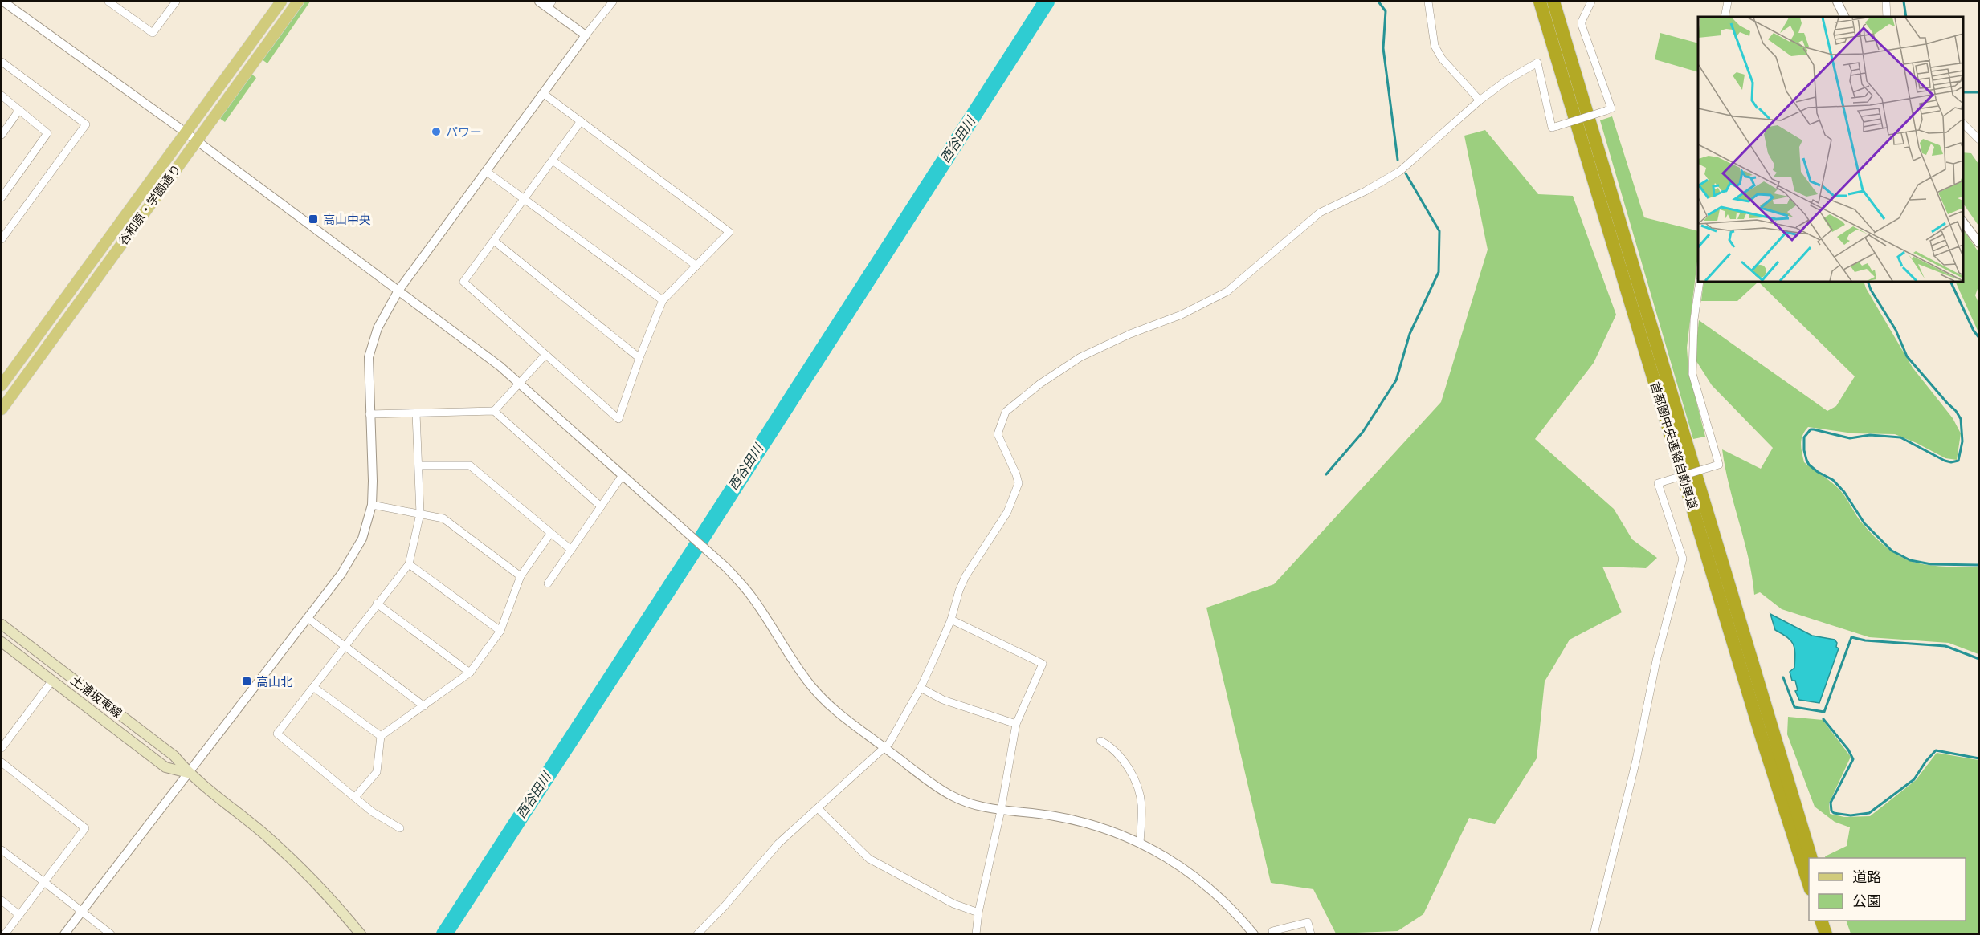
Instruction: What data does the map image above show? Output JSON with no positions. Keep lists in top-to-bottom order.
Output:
{
  "streets": {
    "highway": ["首都圏中央連絡自動車道"],
    "main road": ["谷和原・学園通り", "土浦坂東線"]
  },
  "water": ["西谷田川"],
  "places": {
    "other": ["パワー"],
    "transit": ["高山中央", "高山北"]
  },
  "legend": ["道路", "公園"]
}
